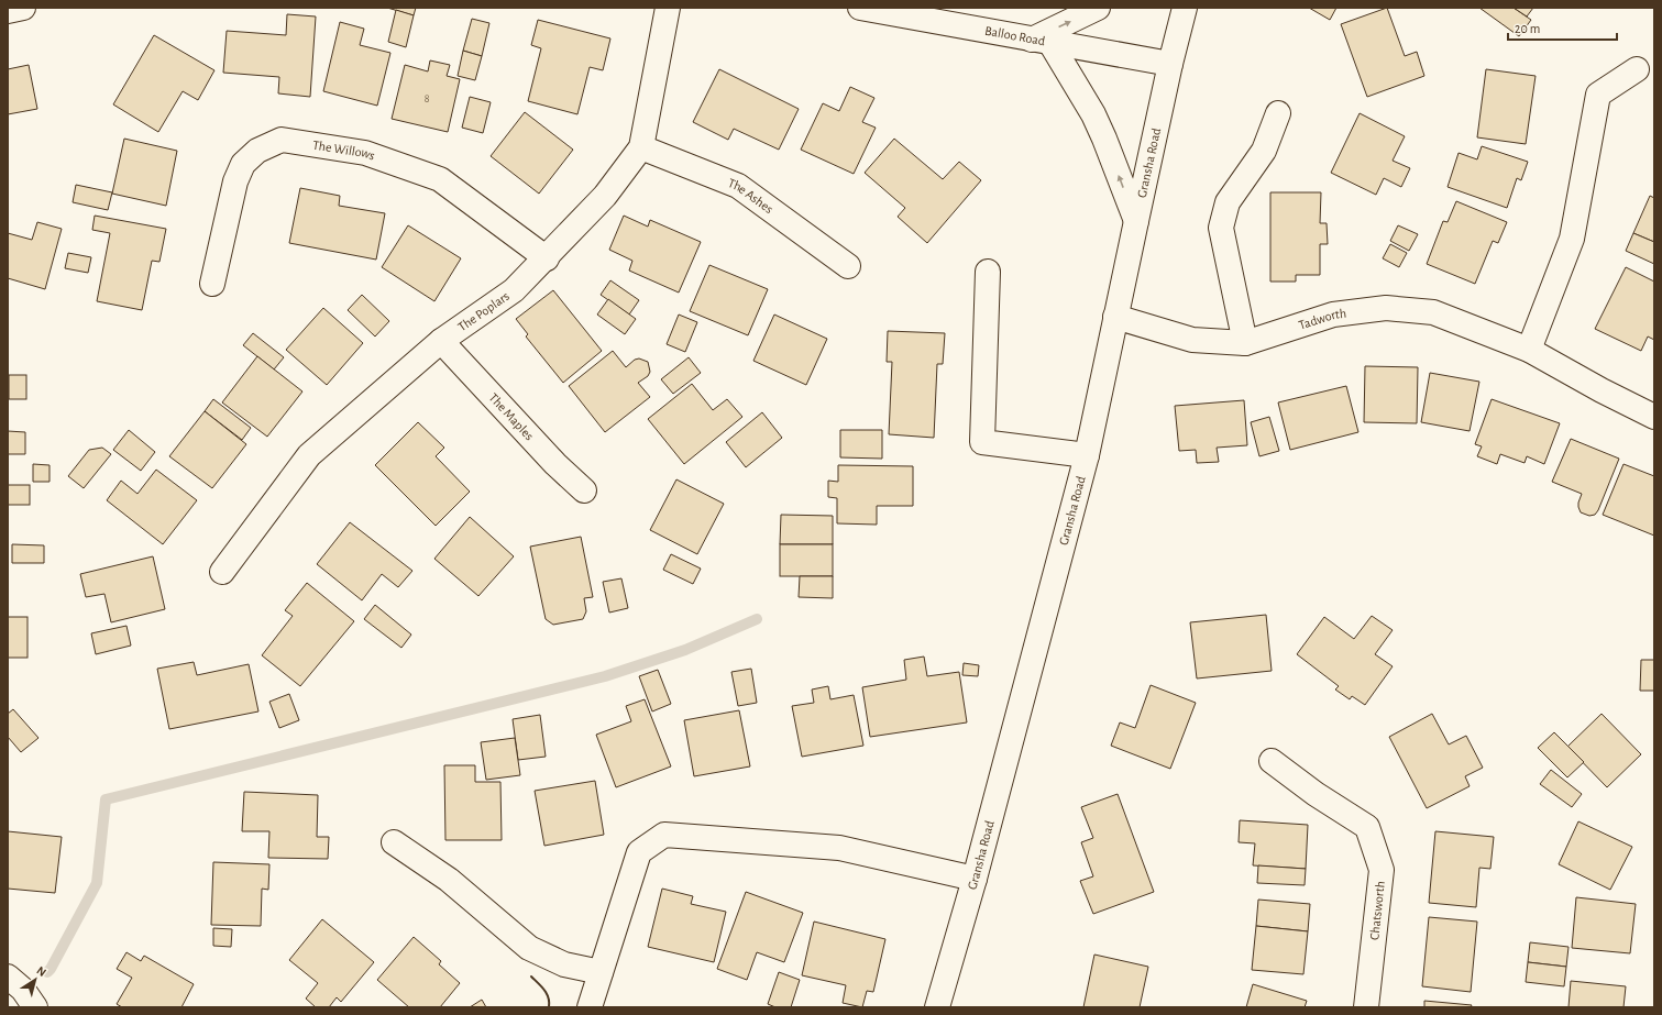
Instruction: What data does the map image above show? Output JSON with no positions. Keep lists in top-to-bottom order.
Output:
{
  "streets": {
    "street": [
      "Balloo Road",
      "The Willows",
      "Gransha Road",
      "The Ashes",
      "The Poplars",
      "Tadworth",
      "The Maples",
      "Chatsworth"
    ]
  },
  "crossings": [
    ["Balloo Road", "Gransha Road"],
    ["The Willows", "The Poplars"],
    ["Gransha Road", "Tadworth"],
    ["The Ashes", "The Poplars"],
    ["The Poplars", "The Maples"]
  ],
  "house_numbers": ["8"],
  "scale_bar": "20 m",
  "north": "top right"
}
